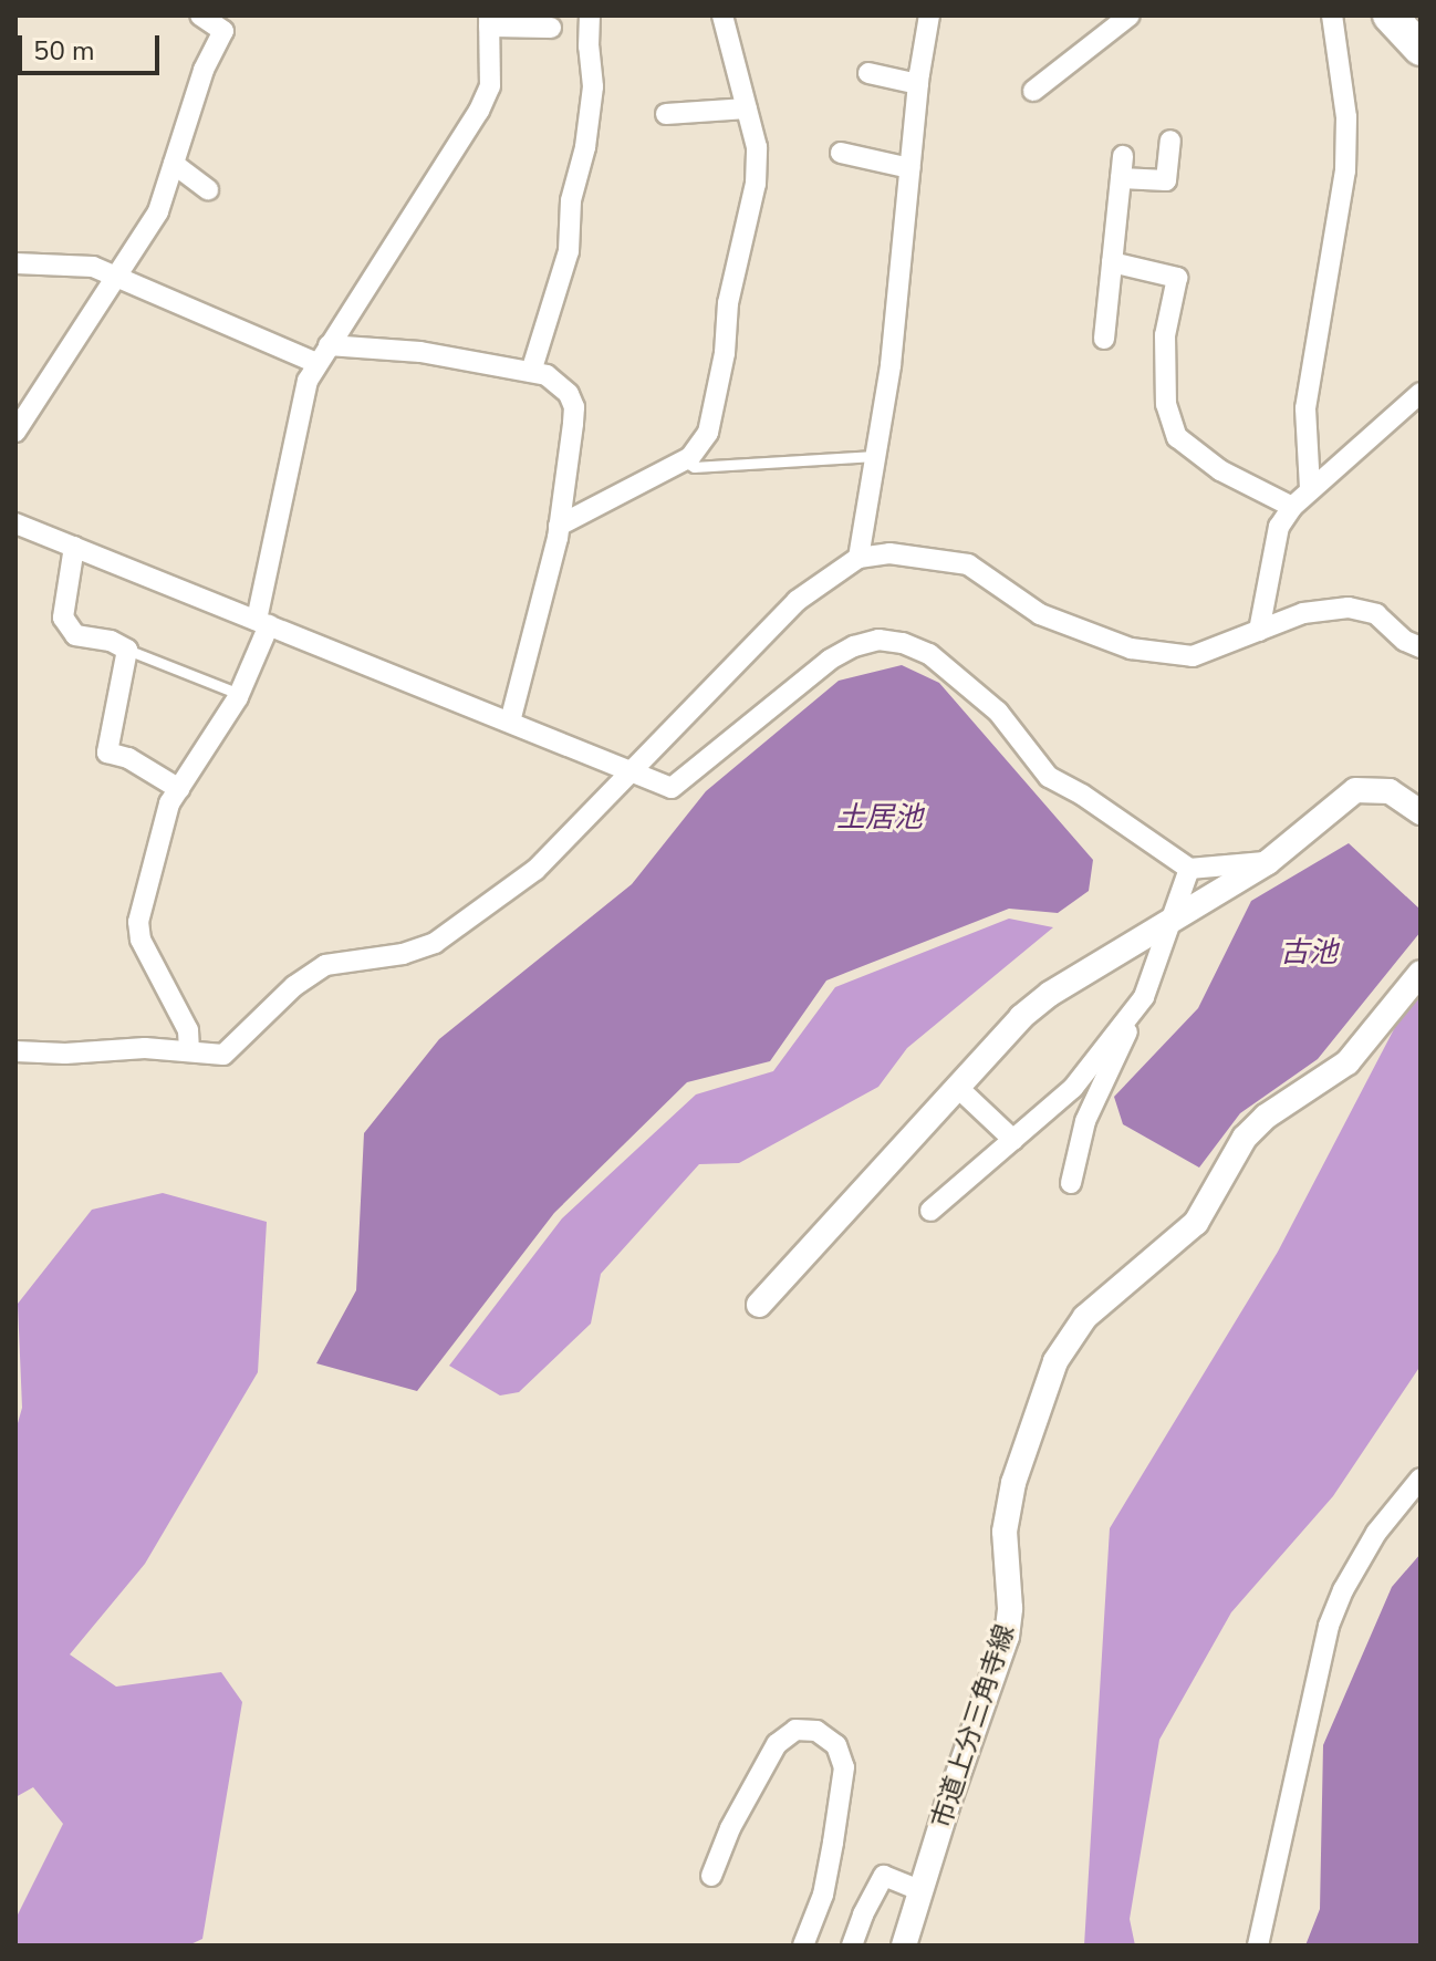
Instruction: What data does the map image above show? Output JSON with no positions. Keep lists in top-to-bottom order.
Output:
{
  "streets": {
    "street": ["市道上分三角寺線"]
  },
  "water": ["土居池", "古池"],
  "scale_bar": "50 m"
}
